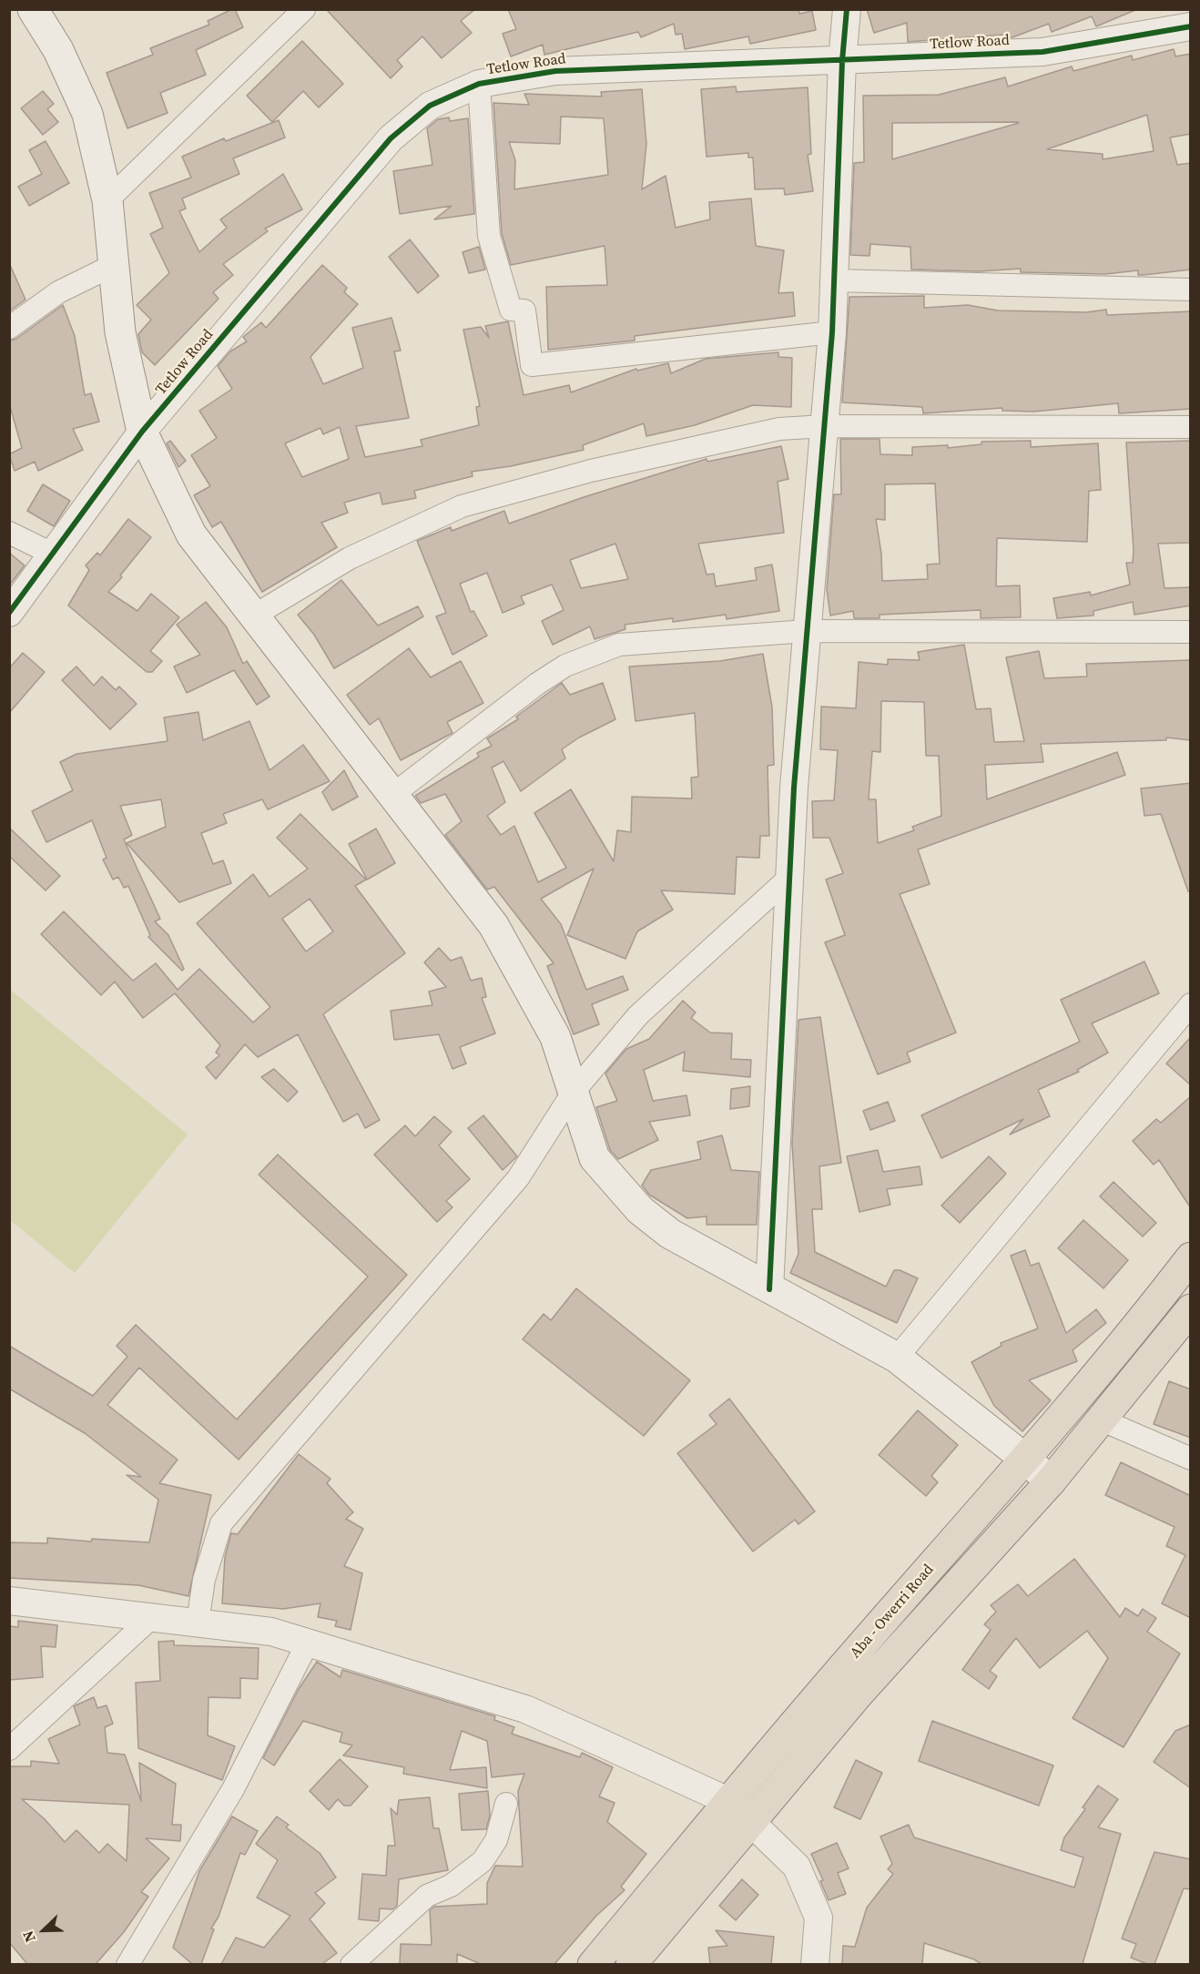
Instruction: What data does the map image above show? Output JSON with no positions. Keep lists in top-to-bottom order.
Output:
{
  "streets": {
    "highway": ["Aba - Owerri Road"],
    "street": ["Tetlow Road"]
  },
  "north": "bottom left"
}
